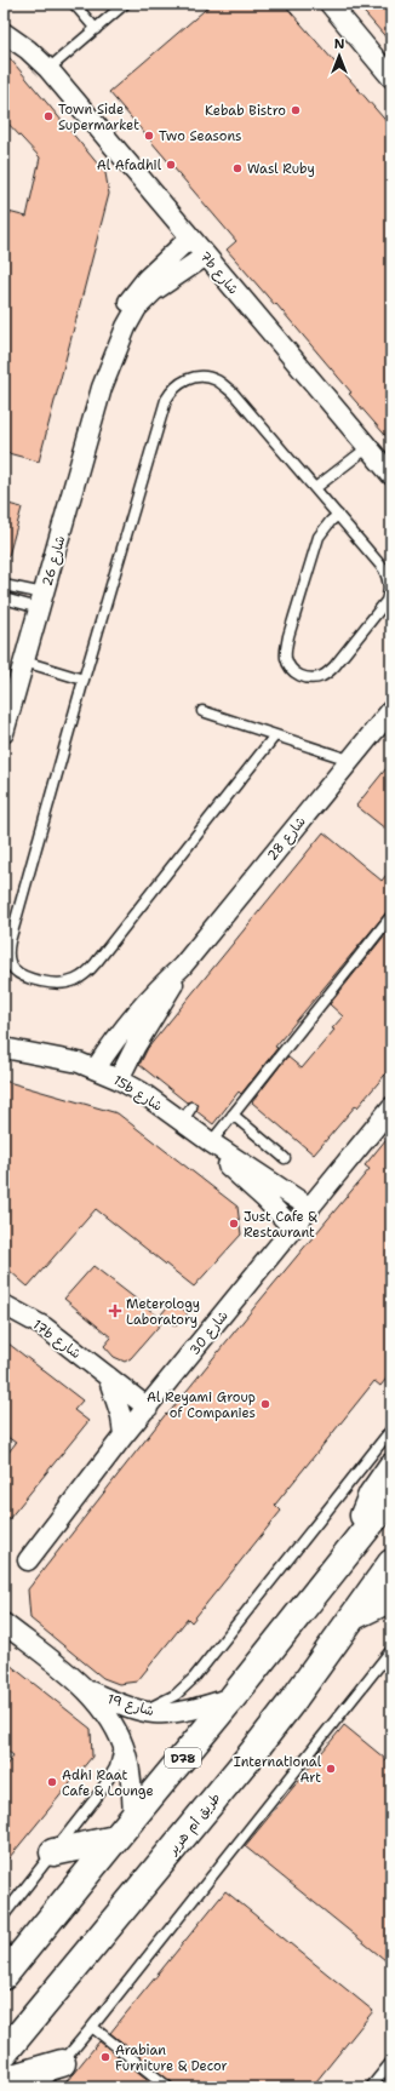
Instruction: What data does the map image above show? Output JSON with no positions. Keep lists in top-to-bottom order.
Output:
{
  "streets": {
    "main road": ["D78", "طريق أم هرير"],
    "street": [
      "7b شارع",
      "شارع 26",
      "شارع 28",
      "15b شارع",
      "شارع 30",
      "17b شارع",
      "شارع 19"
    ]
  },
  "crossings": [
    ["7b شارع", "شارع 26"],
    ["شارع 28", "15b شارع"],
    ["15b شارع", "شارع 30"],
    ["شارع 30", "17b شارع"],
    ["شارع 19", "D78"]
  ],
  "places": {
    "other": [
      "Kebab Bistro",
      "Town Side Supermarket",
      "Two Seasons",
      "Al Afadhil",
      "Wasl Ruby",
      "Just Cafe & Restaurant",
      "Al Reyami Group of Companies",
      "International Art",
      "Adhi Raat Cafe & Lounge",
      "Arabian Furniture & Decor"
    ],
    "health": ["Meterology Laboratory"]
  },
  "north": "top"
}
